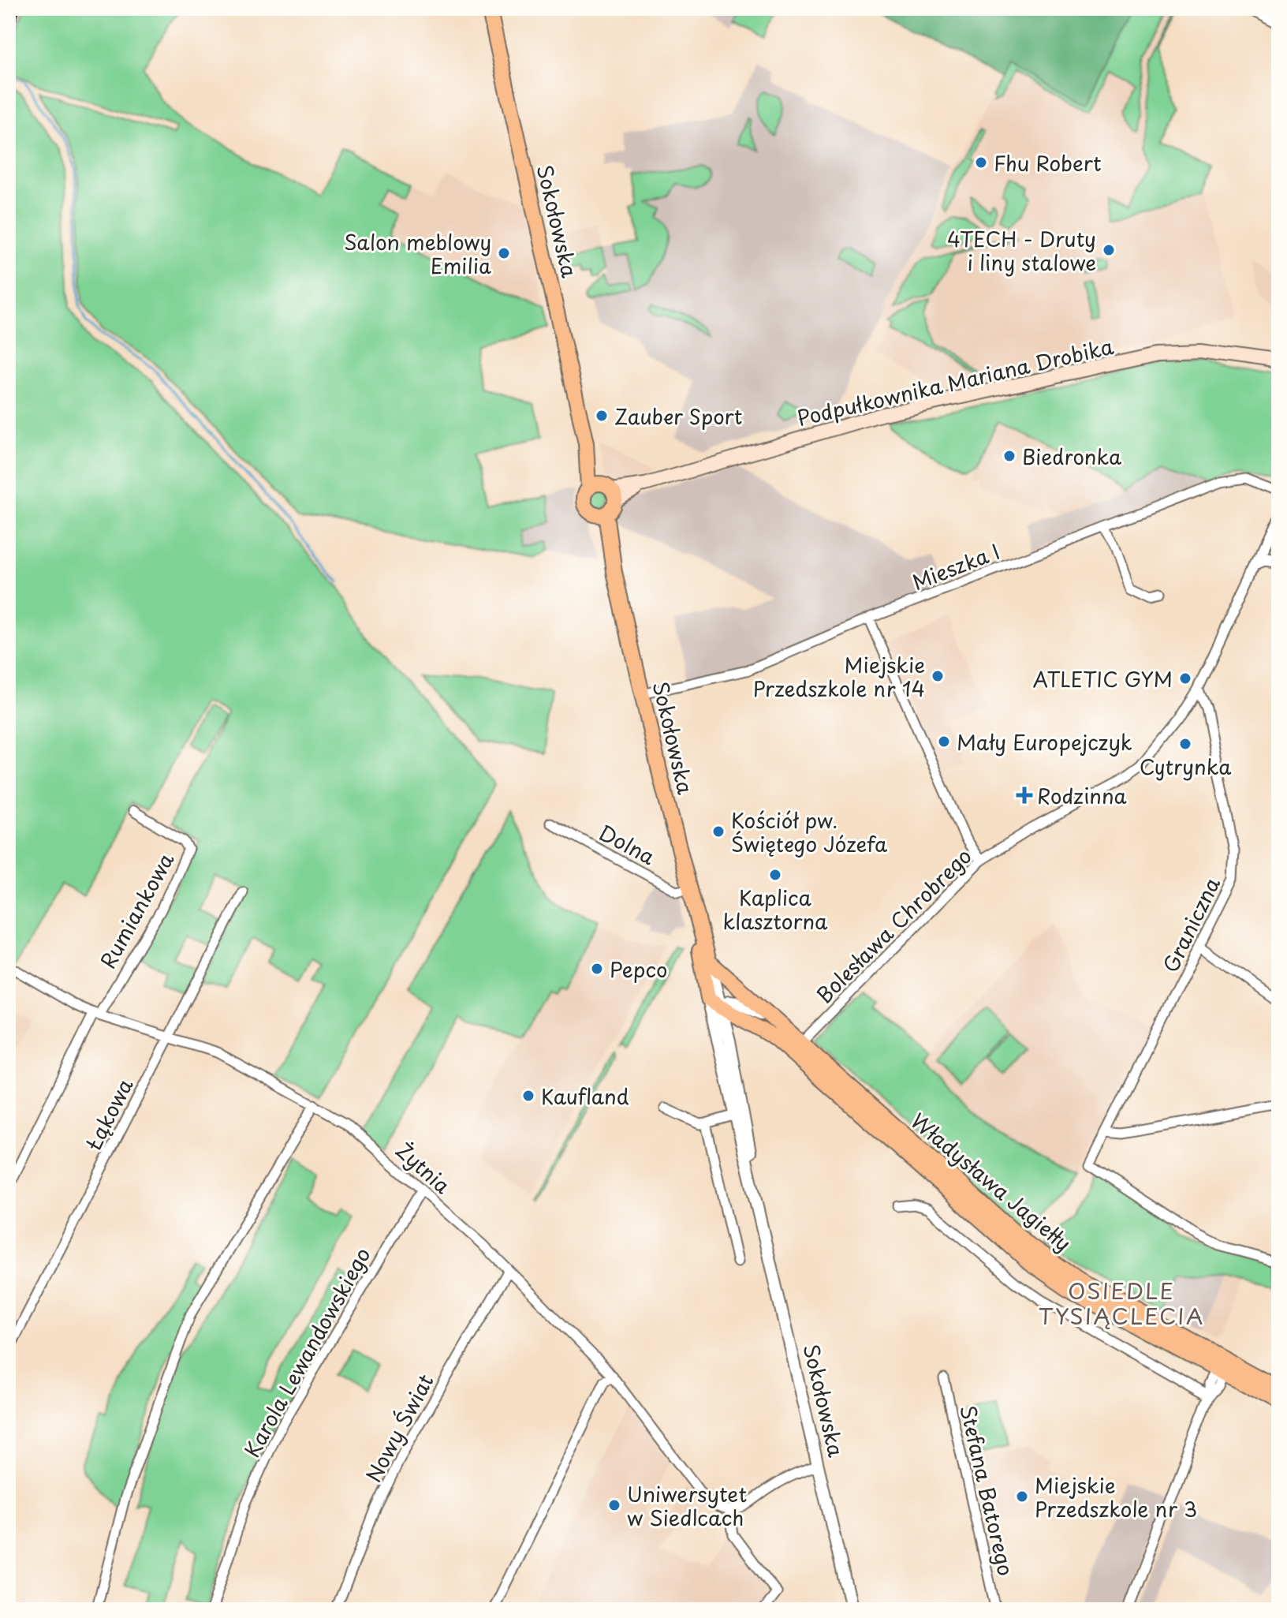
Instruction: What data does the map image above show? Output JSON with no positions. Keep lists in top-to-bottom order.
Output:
{
  "streets": {
    "main road": ["Sokołowska", "Podpułkownika Mariana Drobika", "Władysława Jagiełły"],
    "street": [
      "Mieszka I",
      "Dolna",
      "Rumiankowa",
      "Graniczna",
      "Bolesława Chrobrego",
      "Łąkowa",
      "Żytnia",
      "Karola Lewandowskiego",
      "Nowy Świat",
      "Stefana Batorego"
    ]
  },
  "crossings": [
    ["Sokołowska", "Podpułkownika Mariana Drobika"],
    ["Sokołowska", "Mieszka I"],
    ["Sokołowska", "Dolna"],
    ["Sokołowska", "Władysława Jagiełły"],
    ["Rumiankowa", "Żytnia"],
    ["Graniczna", "Bolesława Chrobrego"],
    ["Bolesława Chrobrego", "Władysława Jagiełły"],
    ["Łąkowa", "Żytnia"],
    ["Żytnia", "Karola Lewandowskiego"],
    ["Żytnia", "Nowy Świat"]
  ],
  "districts": ["OSIEDLE TYSIĄCLECIA"],
  "places": {
    "other": [
      "Fhu Robert",
      "4TECH - Druty i liny stalowe",
      "Salon meblowy Emilia",
      "Zauber Sport",
      "Biedronka",
      "Miejskie Przedszkole nr 14",
      "ATLETIC GYM",
      "Mały Europejczyk",
      "Cytrynka",
      "Kościół pw. Świętego Józefa",
      "Kaplica klasztorna",
      "Pepco",
      "Kaufland",
      "Miejskie Przedszkole nr 3",
      "Uniwersytet w Siedlcach"
    ],
    "health": ["Rodzinna"]
  }
}
